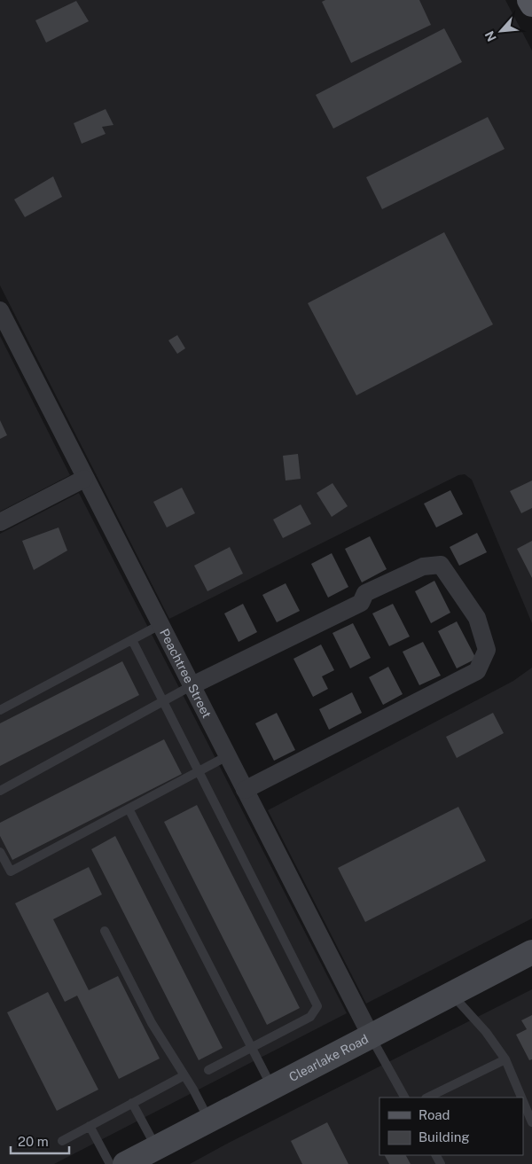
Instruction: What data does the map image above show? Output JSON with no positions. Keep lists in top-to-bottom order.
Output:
{
  "streets": {
    "main road": ["Clearlake Road"],
    "street": ["Peachtree Street"]
  },
  "crossings": [
    ["Peachtree Street", "Clearlake Road"]
  ],
  "legend": ["Road", "Building"],
  "scale_bar": "20 m",
  "north": "bottom left"
}
